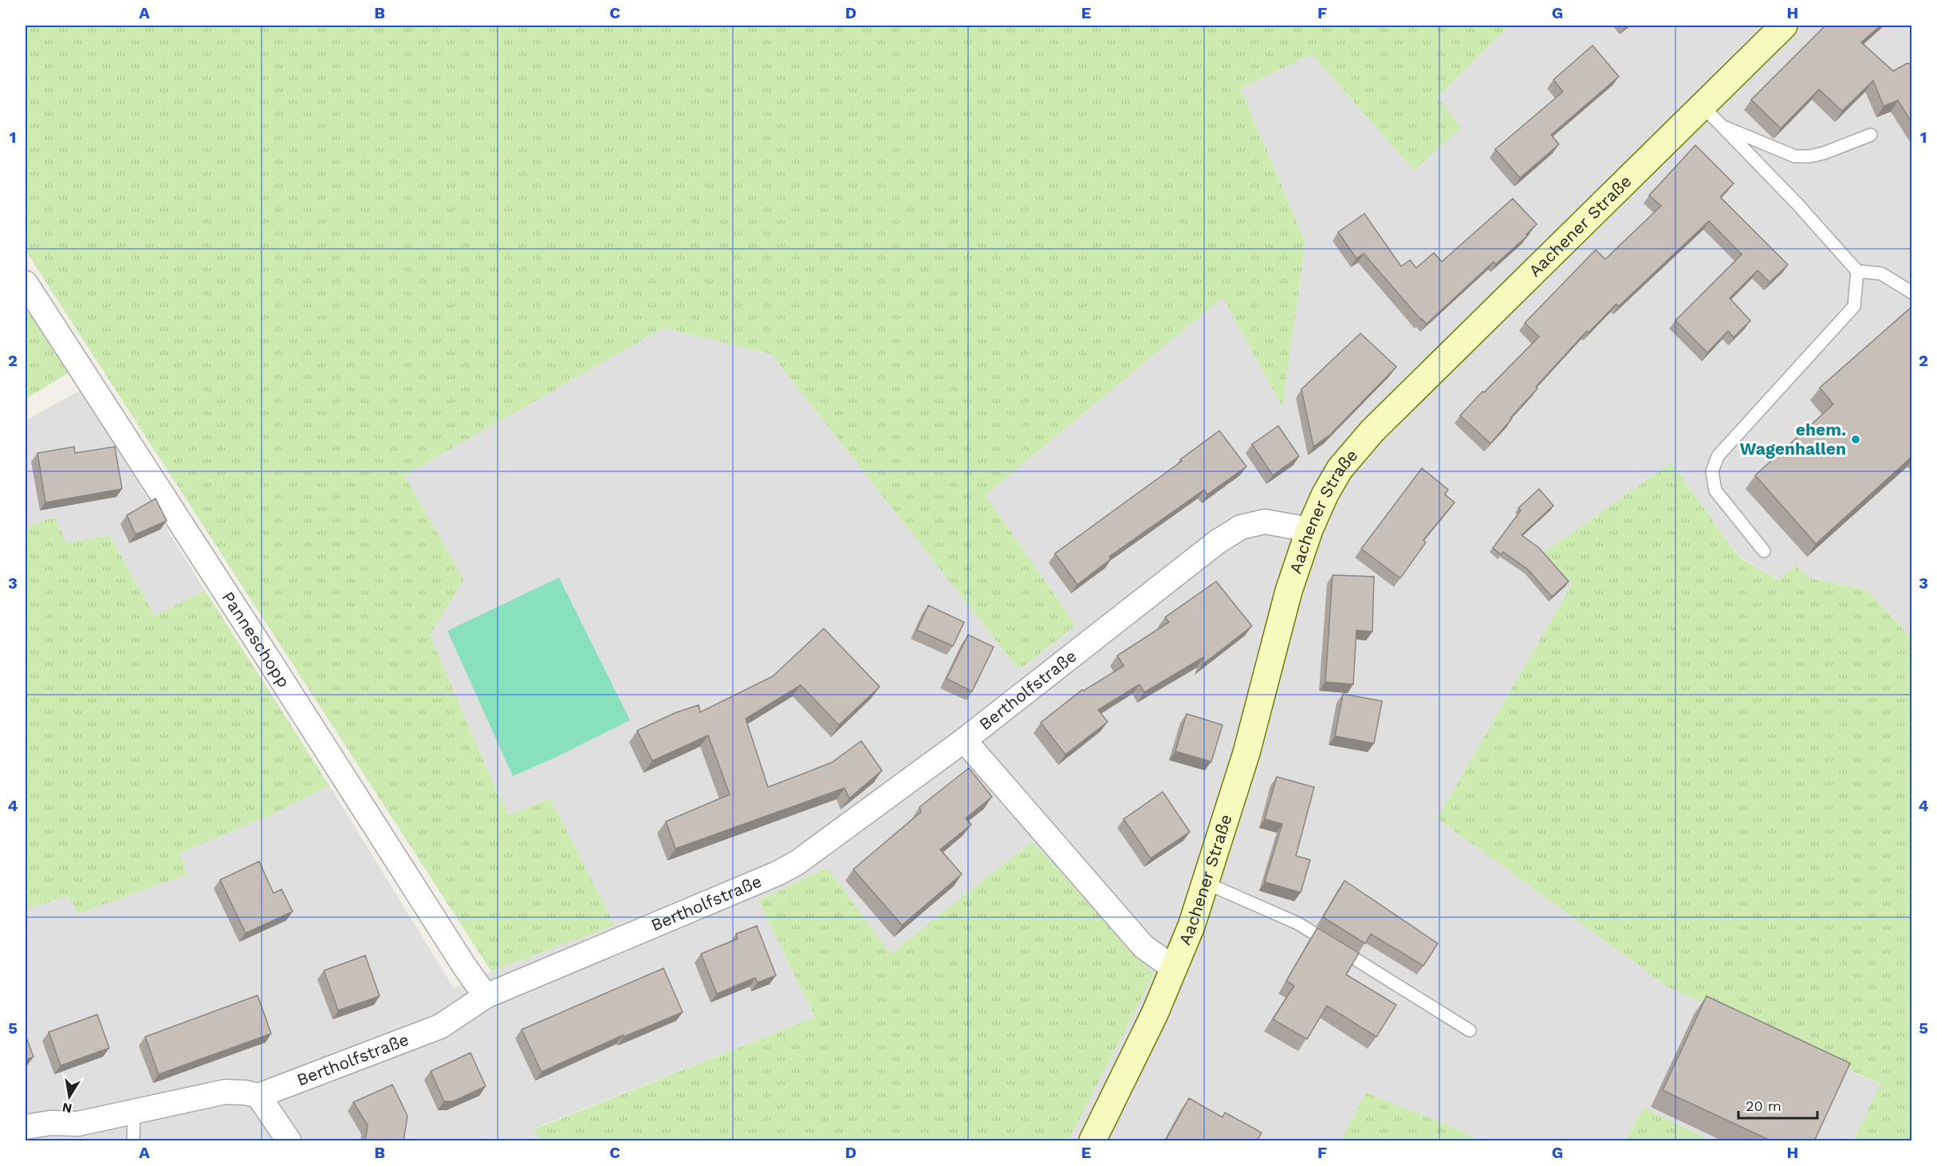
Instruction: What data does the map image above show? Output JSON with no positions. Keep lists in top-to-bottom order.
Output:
{
  "streets": {
    "street": ["Aachener Straße", "Panneschopp", "Bertholfstraße"]
  },
  "crossings": [
    ["Aachener Straße", "Bertholfstraße"],
    ["Panneschopp", "Bertholfstraße"]
  ],
  "places": ["ehem. Wagenhallen"],
  "scale_bar": "20 m",
  "north": "bottom",
  "grid": {
    "columns": [
      "A",
      "B",
      "C",
      "D",
      "E",
      "F",
      "G",
      "H"
    ],
    "rows": [
      "1",
      "2",
      "3",
      "4",
      "5"
    ]
  }
}
